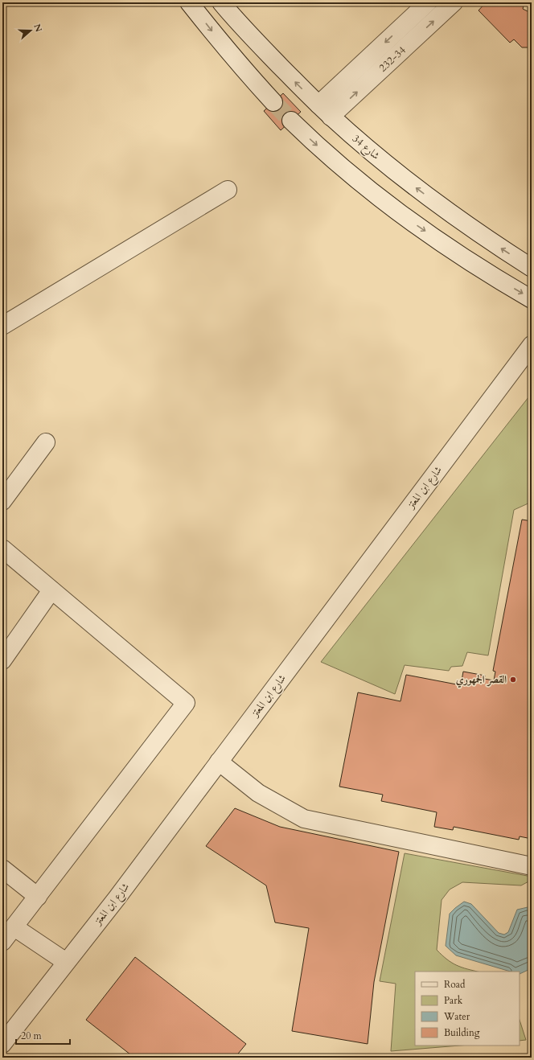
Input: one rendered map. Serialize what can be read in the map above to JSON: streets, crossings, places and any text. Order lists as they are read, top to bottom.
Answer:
{
  "streets": {
    "street": ["232-34", "شارع 34", "شارع ابن المعتز"]
  },
  "crossings": [
    ["232-34", "شارع 34"]
  ],
  "places": ["القصر الجمهوري"],
  "legend": [
    "Road",
    "Park",
    "Water",
    "Building"
  ],
  "scale_bar": "20 m",
  "north": "right"
}
